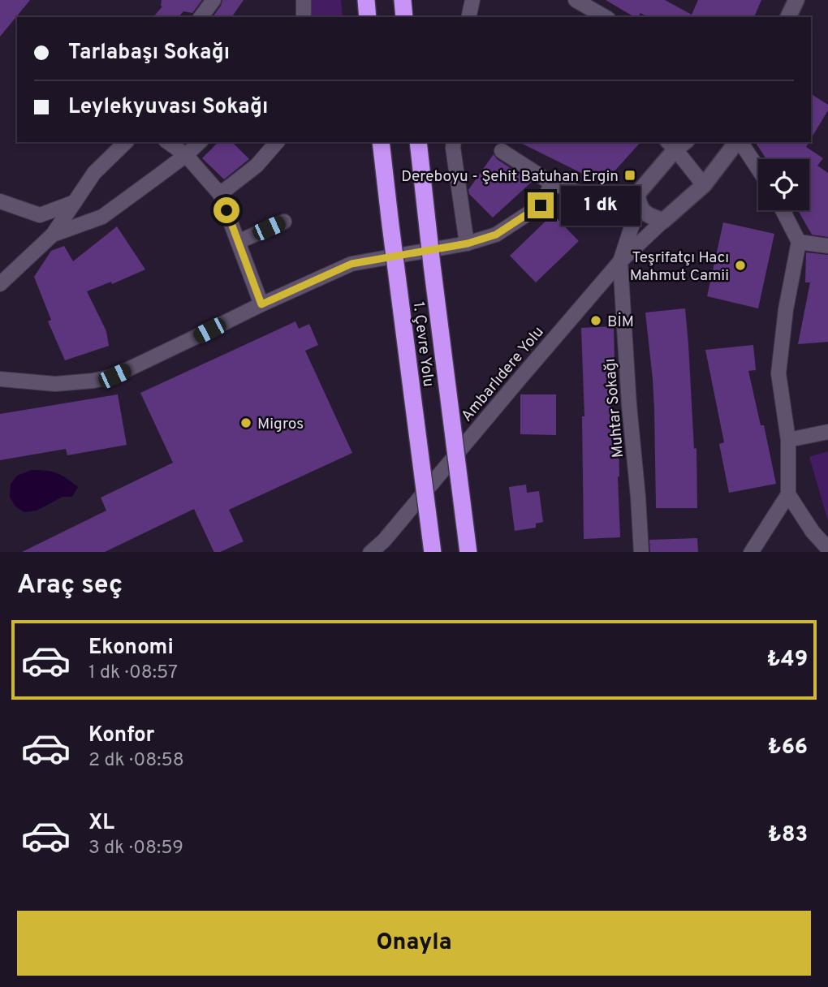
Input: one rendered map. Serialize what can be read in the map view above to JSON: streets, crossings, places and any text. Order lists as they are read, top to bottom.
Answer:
{
  "streets": {
    "highway": ["1. Çevre Yolu"],
    "street": ["Ambarlıdere Yolu", "Muhtar Sokağı"]
  },
  "crossings": [
    ["Ambarlıdere Yolu", "Muhtar Sokağı"]
  ],
  "places": {
    "transit": ["Dereboyu - Şehit Batuhan Ergin"],
    "other": ["Teşrifatçı Hacı Mahmut Camii", "BİM", "Migros"]
  },
  "page": {
    "banner": ["Tarlabaşı Sokağı", "Leylekyuvası Sokağı"],
    "bubble": "1 dk",
    "heading": "Araç seç",
    "list": [
      {
        "name": "Ekonomi",
        "note": "1 dk · 08:57",
        "value": "₺49"
      },
      {
        "name": "Konfor",
        "note": "2 dk · 08:58",
        "value": "₺66"
      },
      {
        "name": "XL",
        "note": "3 dk · 08:59",
        "value": "₺83"
      }
    ],
    "buttons": "Onayla"
  }
}
